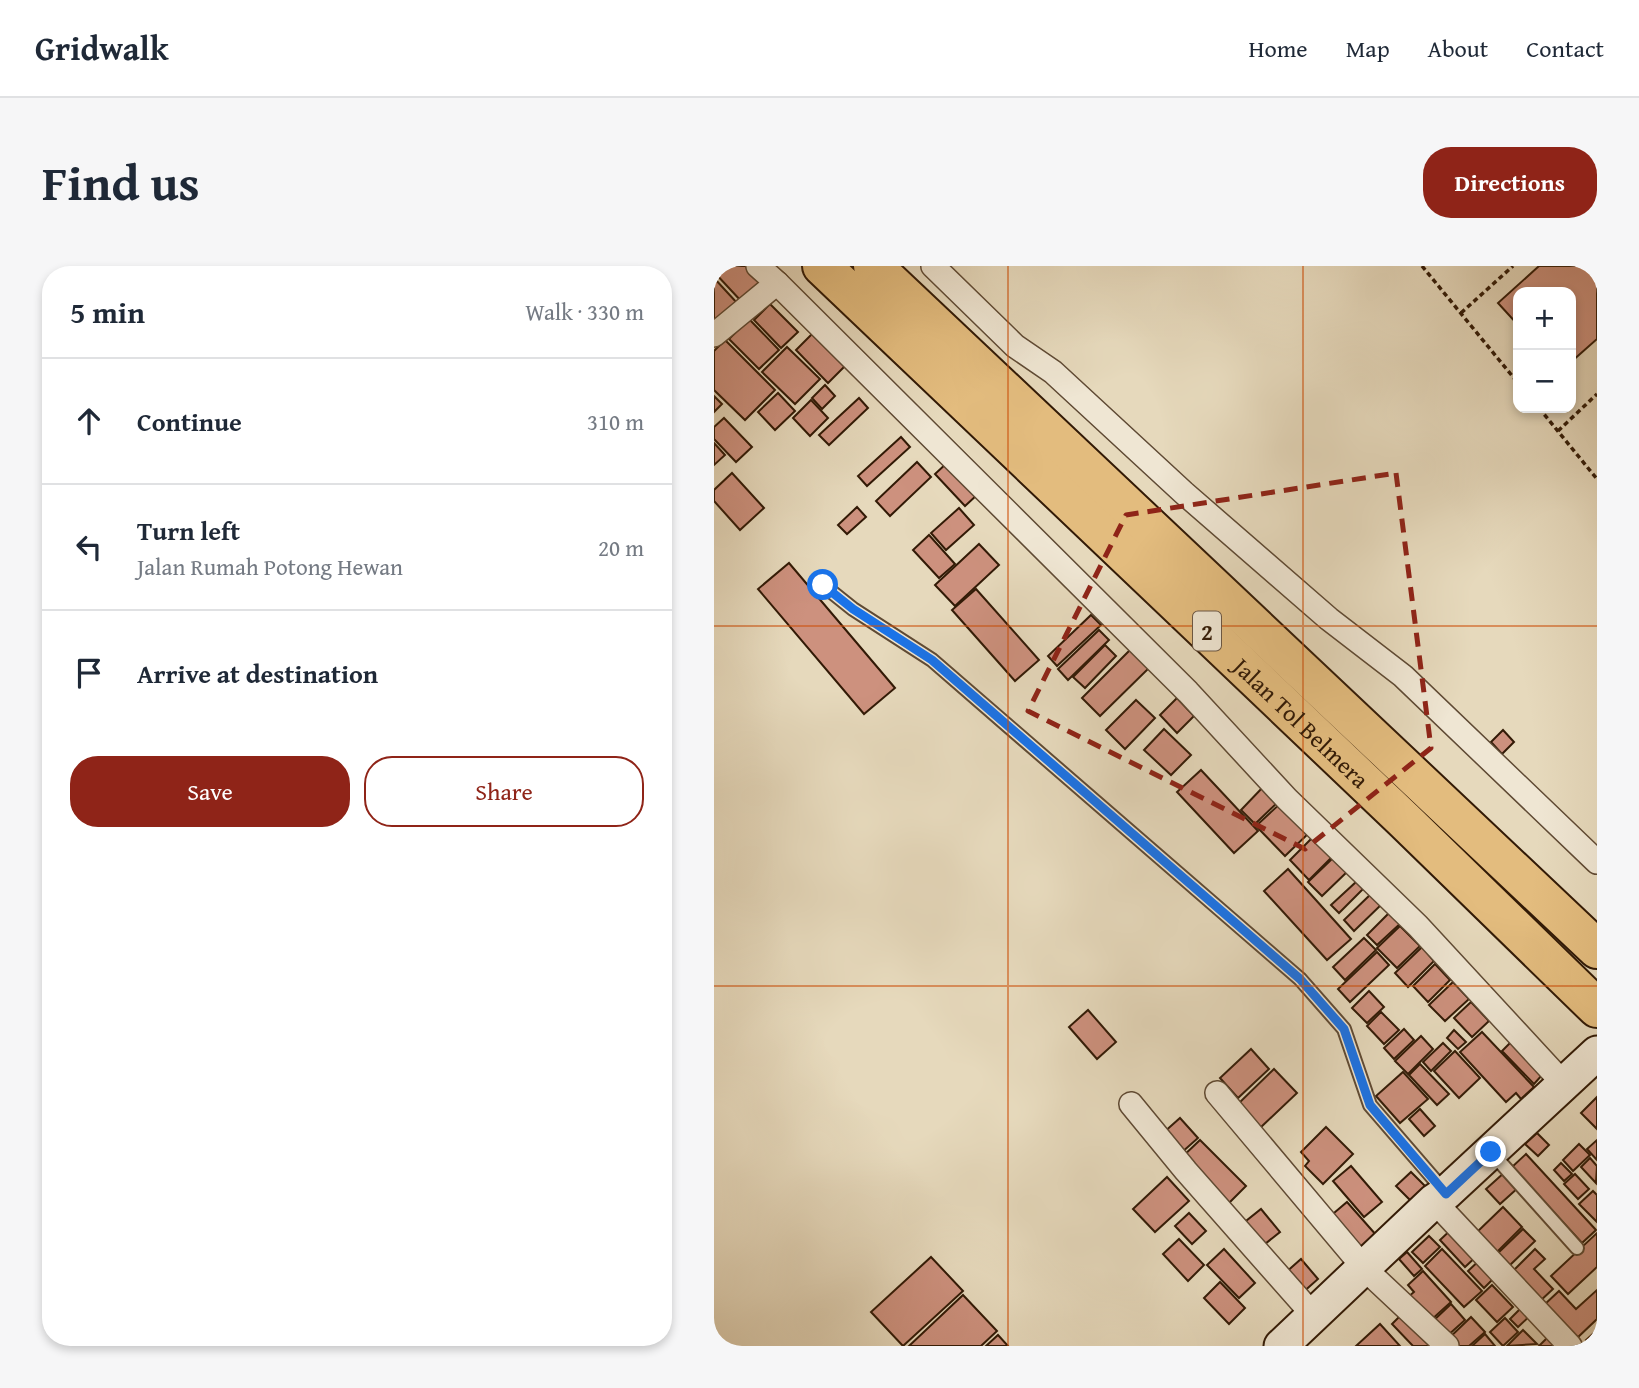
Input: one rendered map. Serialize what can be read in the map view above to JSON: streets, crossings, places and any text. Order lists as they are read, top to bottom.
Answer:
{
  "streets": {
    "highway": ["2", "Jalan Tol Belmera"]
  },
  "page": {
    "header": "Gridwalk",
    "nav": [
      "Home",
      "Map",
      "About",
      "Contact"
    ],
    "title": "Find us",
    "buttons": [
      "Directions",
      ["Save", "Share"]
    ],
    "heading": ["5 min", "Walk · 330 m"],
    "map_buttons": ["+", "−"],
    "list": [
      ["Continue", "310 m"],
      ["Turn left", "Jalan Rumah Potong Hewan", "20 m"],
      "Arrive at destination"
    ]
  }
}
